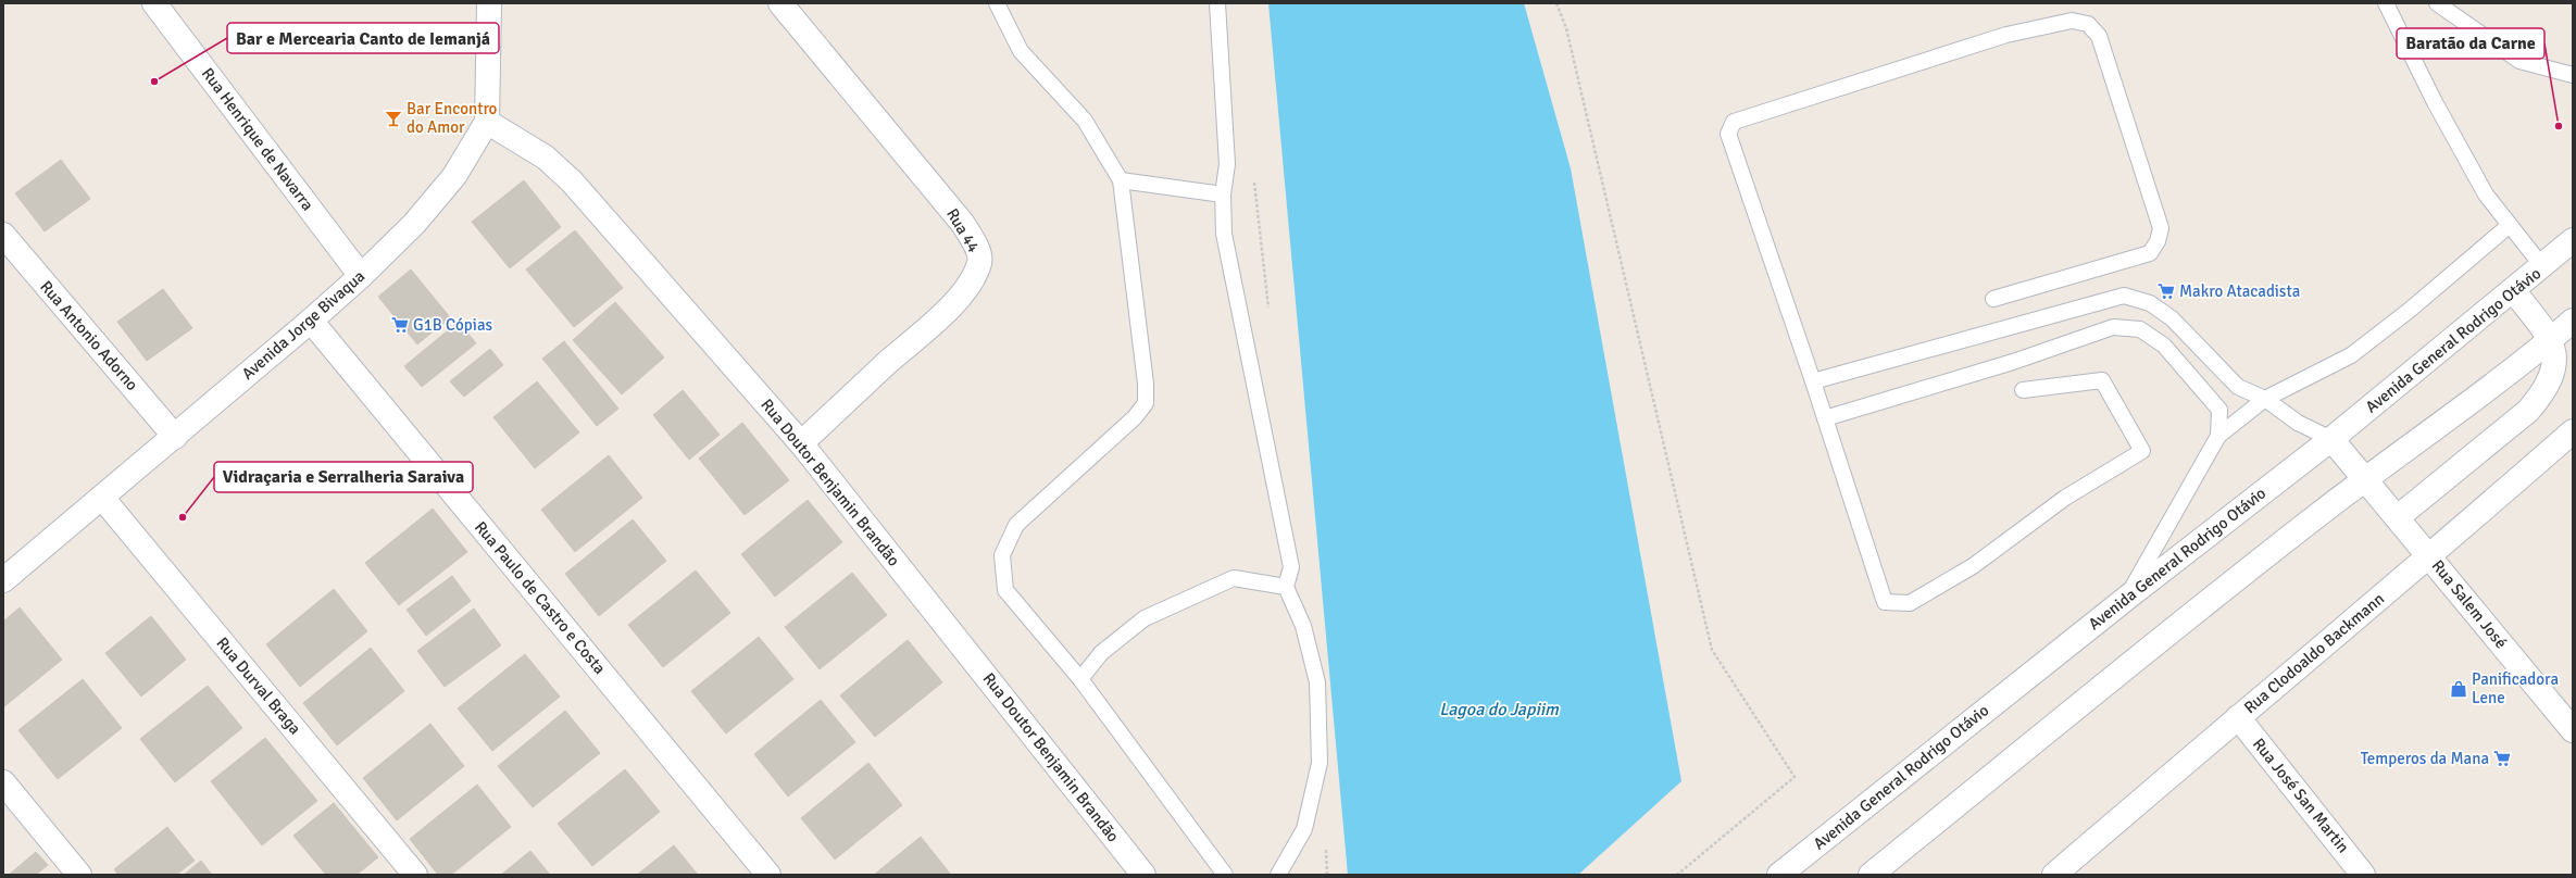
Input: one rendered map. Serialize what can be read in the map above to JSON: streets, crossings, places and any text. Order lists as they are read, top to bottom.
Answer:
{
  "streets": {
    "street": [
      "Rua Henrique de Navarra",
      "Rua 44",
      "Avenida Jorge Bivaqua",
      "Rua Antonio Adorno",
      "Avenida General Rodrigo Otávio",
      "Rua Doutor Benjamin Brandão",
      "Rua Paulo de Castro e Costa",
      "Rua Salem José",
      "Rua Clodoaldo Backmann",
      "Rua Durval Braga",
      "Rua José San Martin"
    ]
  },
  "crossings": [
    ["Rua Henrique de Navarra", "Avenida Jorge Bivaqua"],
    ["Rua 44", "Rua Doutor Benjamin Brandão"],
    ["Avenida Jorge Bivaqua", "Rua Antonio Adorno"],
    ["Avenida Jorge Bivaqua", "Rua Doutor Benjamin Brandão"],
    ["Avenida Jorge Bivaqua", "Rua Paulo de Castro e Costa"],
    ["Avenida Jorge Bivaqua", "Rua Durval Braga"],
    ["Avenida General Rodrigo Otávio", "Rua Salem José"],
    ["Rua Salem José", "Rua Clodoaldo Backmann"],
    ["Rua Clodoaldo Backmann", "Rua José San Martin"]
  ],
  "water": ["Lagoa do Japiim"],
  "places": {
    "other": ["Bar e Mercearia Canto de Iemanjá", "Baratão da Carne", "Vidraçaria e Serralheria Saraiva"],
    "bar": ["Bar Encontro do Amor"],
    "supermarket": ["Makro Atacadista", "G1B Cópias", "Temperos da Mana"],
    "shop": ["Panificadora Lene"]
  }
}
